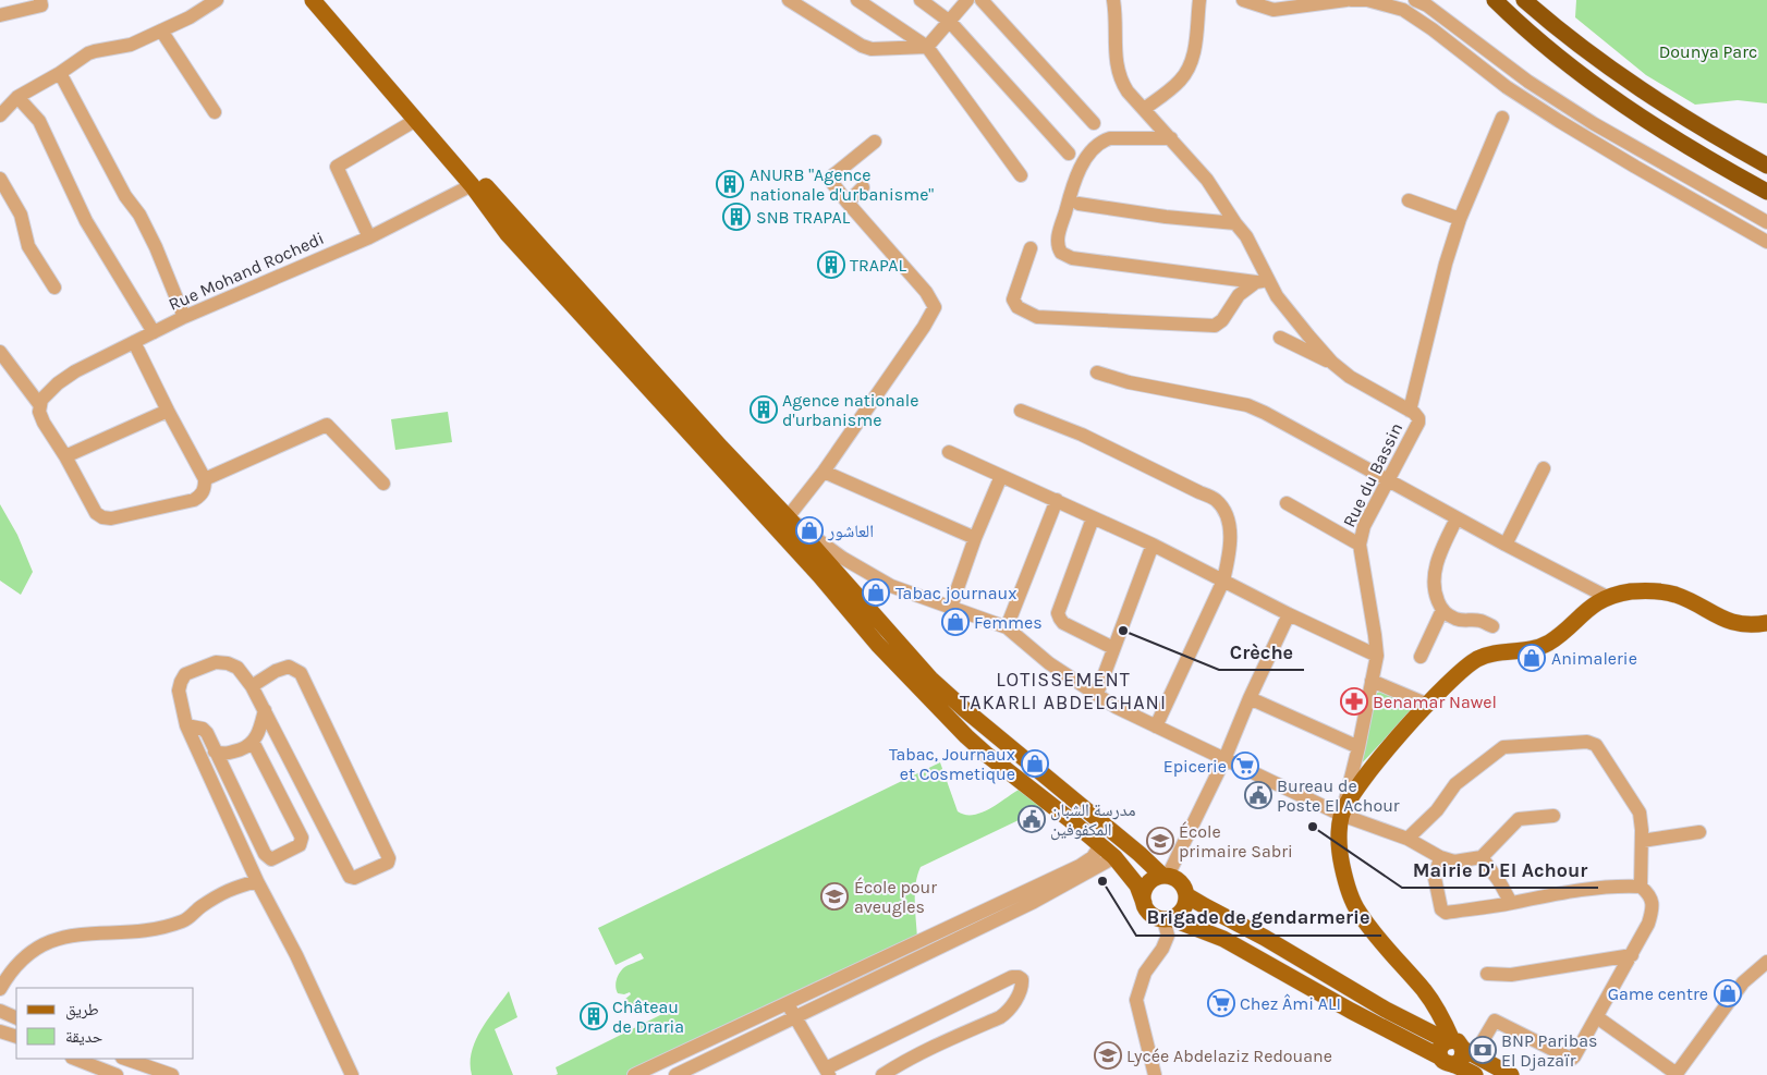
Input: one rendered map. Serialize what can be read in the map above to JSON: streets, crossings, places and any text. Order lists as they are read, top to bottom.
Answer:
{
  "streets": {
    "street": ["Rue Mohand Rochedi", "Rue du Bassin"]
  },
  "districts": ["LOTISSEMENT TAKARLI ABDELGHANI"],
  "parks": ["Dounya Parc"],
  "places": {
    "building": [
      "ANURB \"Agence nationale d'urbanisme\"",
      "SNB TRAPAL",
      "TRAPAL",
      "Agence nationale d'urbanisme",
      "Château de Draria"
    ],
    "shop": [
      "العاشور",
      "Tabac journaux",
      "Femmes",
      "Animalerie",
      "Tabac, Journaux et Cosmetique",
      "Game centre"
    ],
    "other": ["Crèche", "Mairie D' El Achour", "Brigade de gendarmerie"],
    "pharmacy": ["Benamar Nawel"],
    "supermarket": ["Epicerie", "Chez Âmi ALI"],
    "public building": ["Bureau de Poste El Achour", "مدرسة الشبان المكفوفين"],
    "school or university": ["École primaire Sabri", "École pour aveugles", "Lycée Abdelaziz Redouane"],
    "bank": ["BNP Paribas El Djazaïr"]
  },
  "legend": ["طريق", "حديقة"]
}
